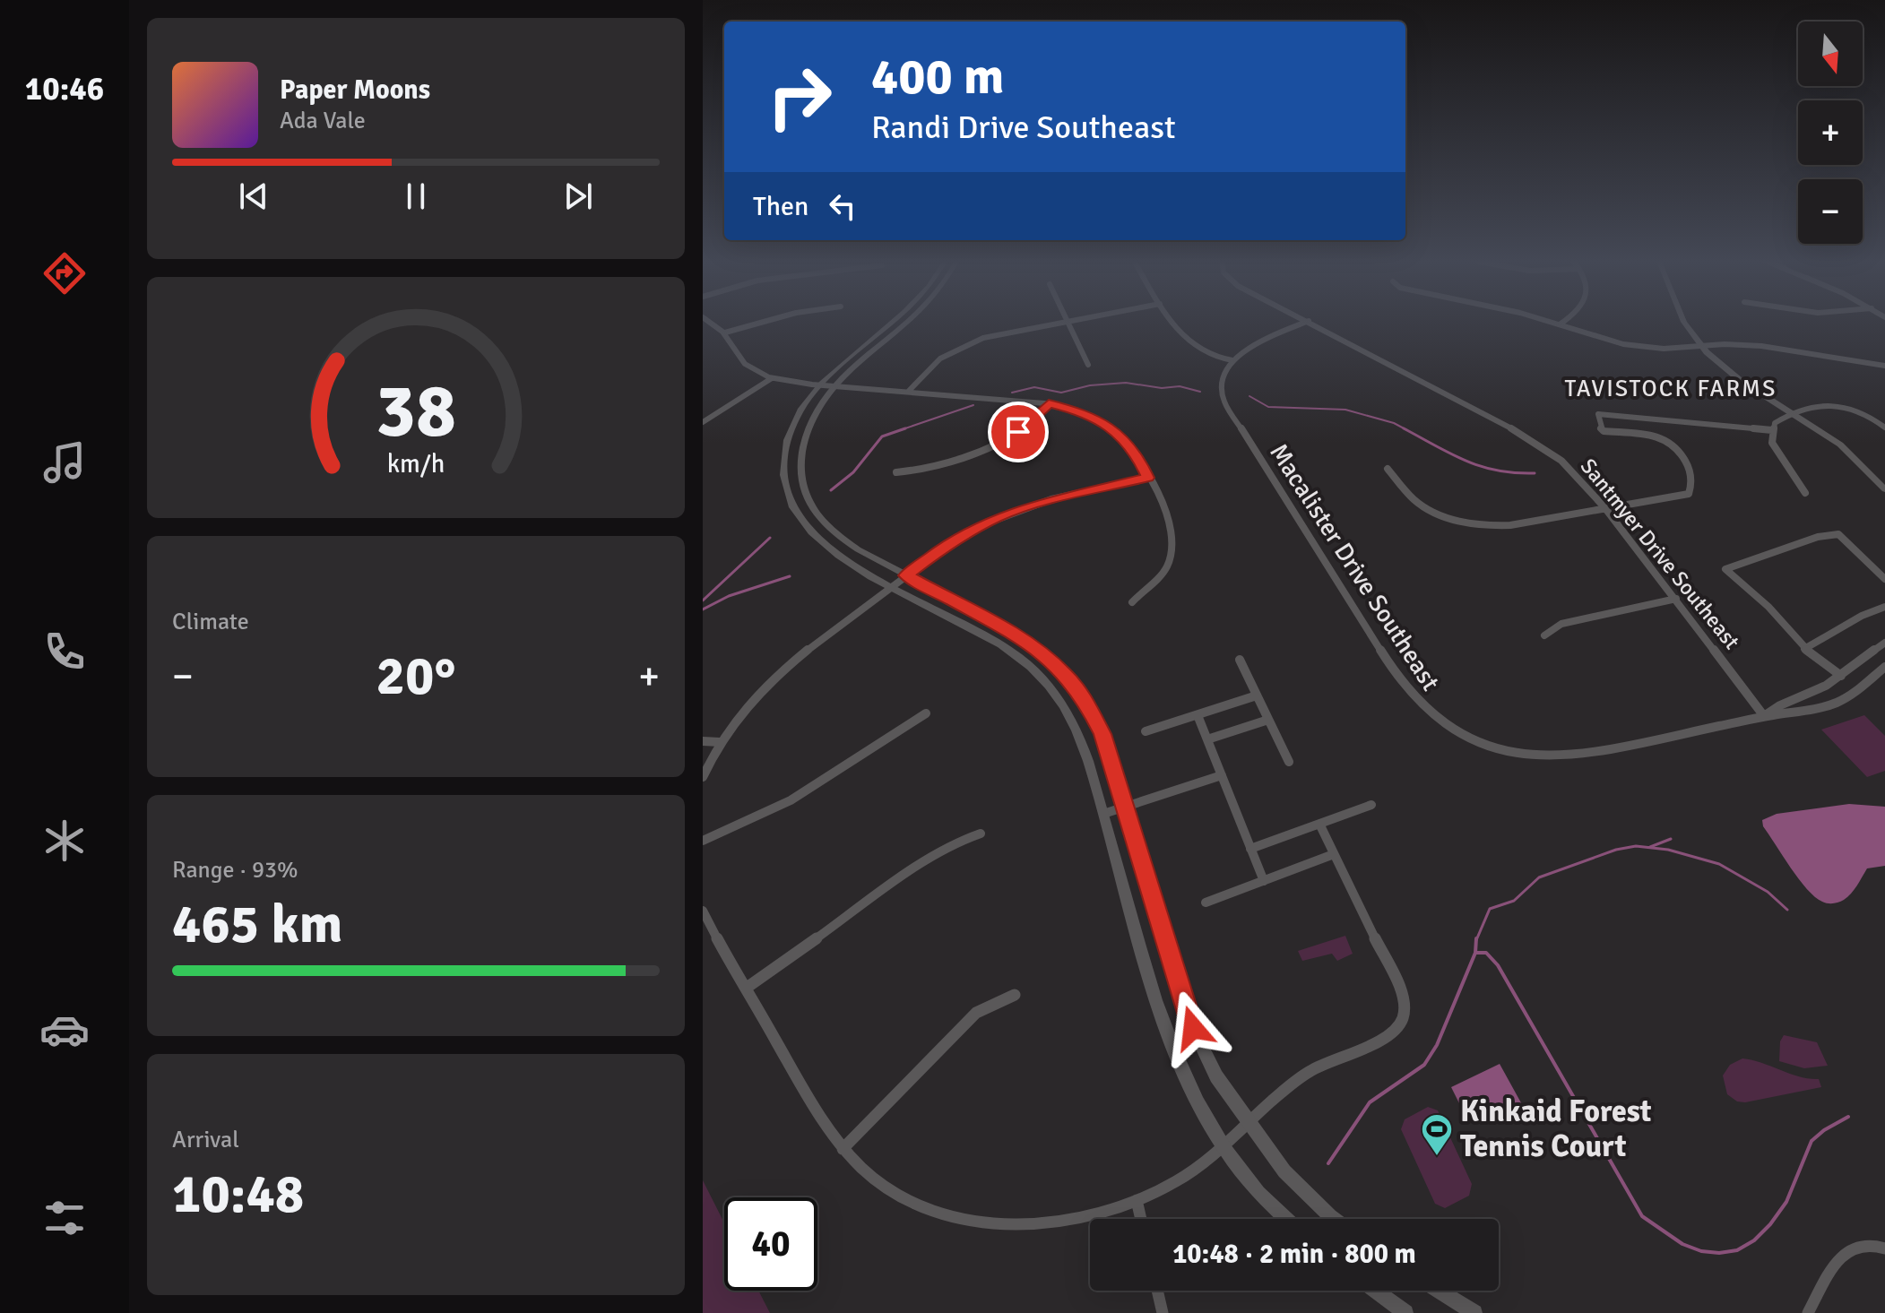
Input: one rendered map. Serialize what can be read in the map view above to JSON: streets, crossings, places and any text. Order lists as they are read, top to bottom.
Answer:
{
  "streets": {
    "street": ["Santmyer Drive Southeast", "Macalister Drive Southeast"]
  },
  "crossings": [
    ["Santmyer Drive Southeast", "Macalister Drive Southeast"]
  ],
  "districts": ["TAVISTOCK FARMS"],
  "places": {
    "sports": ["Kinkaid Forest Tennis Court"]
  },
  "north": "bottom",
  "page": {
    "tabs": "10:46",
    "map_buttons": ["+", "−"],
    "turn": ["400 m", "Randi Drive Southeast"],
    "song": ["Paper Moons", "Ada Vale"],
    "then": "Then",
    "tile": [
      "Climate",
      ["Range · 93%", "465 km"],
      ["Arrival", "10:48"]
    ],
    "heat": ["−", "20°", "+"],
    "limit": "40",
    "trip": "10:48 · 2 min · 800 m",
    "gauge": ["38", "km/h"]
  }
}
